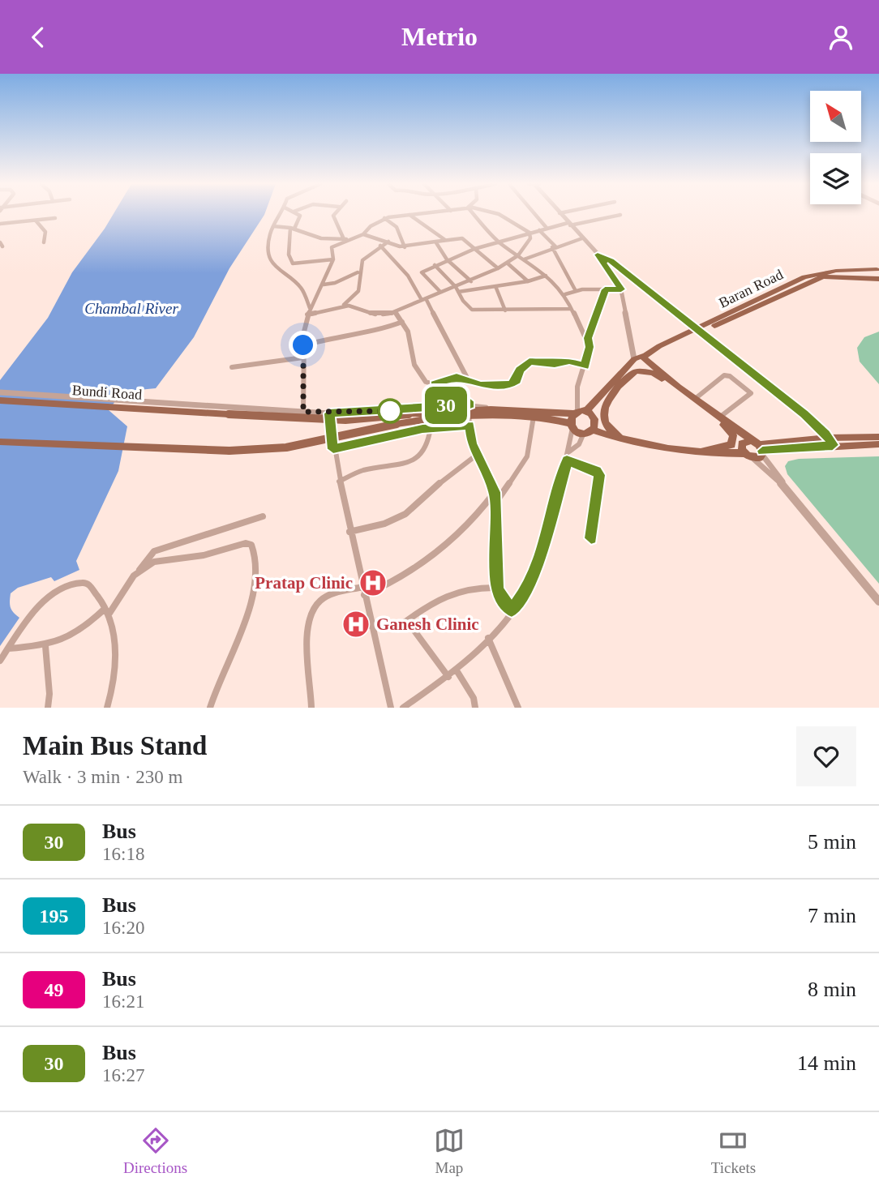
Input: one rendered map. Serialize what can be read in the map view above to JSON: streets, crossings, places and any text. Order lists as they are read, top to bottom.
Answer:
{
  "streets": {
    "main road": ["Baran Road", "Bundi Road"]
  },
  "crossings": [
    ["Baran Road", "Bundi Road"]
  ],
  "water": ["Chambal River"],
  "places": {
    "hospital": ["Pratap Clinic", "Ganesh Clinic"]
  },
  "lines": ["bus line 30"],
  "north": "top left",
  "page": {
    "header": "Metrio",
    "on_map": "30",
    "heading": ["Main Bus Stand", "Walk · 3 min · 230 m"],
    "list": [
      {
        "mark": "30",
        "name": "Bus",
        "note": "16:18",
        "value": "5 min"
      },
      {
        "mark": "195",
        "name": "Bus",
        "note": "16:20",
        "value": "7 min"
      },
      {
        "mark": "49",
        "name": "Bus",
        "note": "16:21",
        "value": "8 min"
      },
      {
        "mark": "30",
        "name": "Bus",
        "note": "16:27",
        "value": "14 min"
      }
    ],
    "tabs": ["Directions", "Map", "Tickets"]
  }
}
